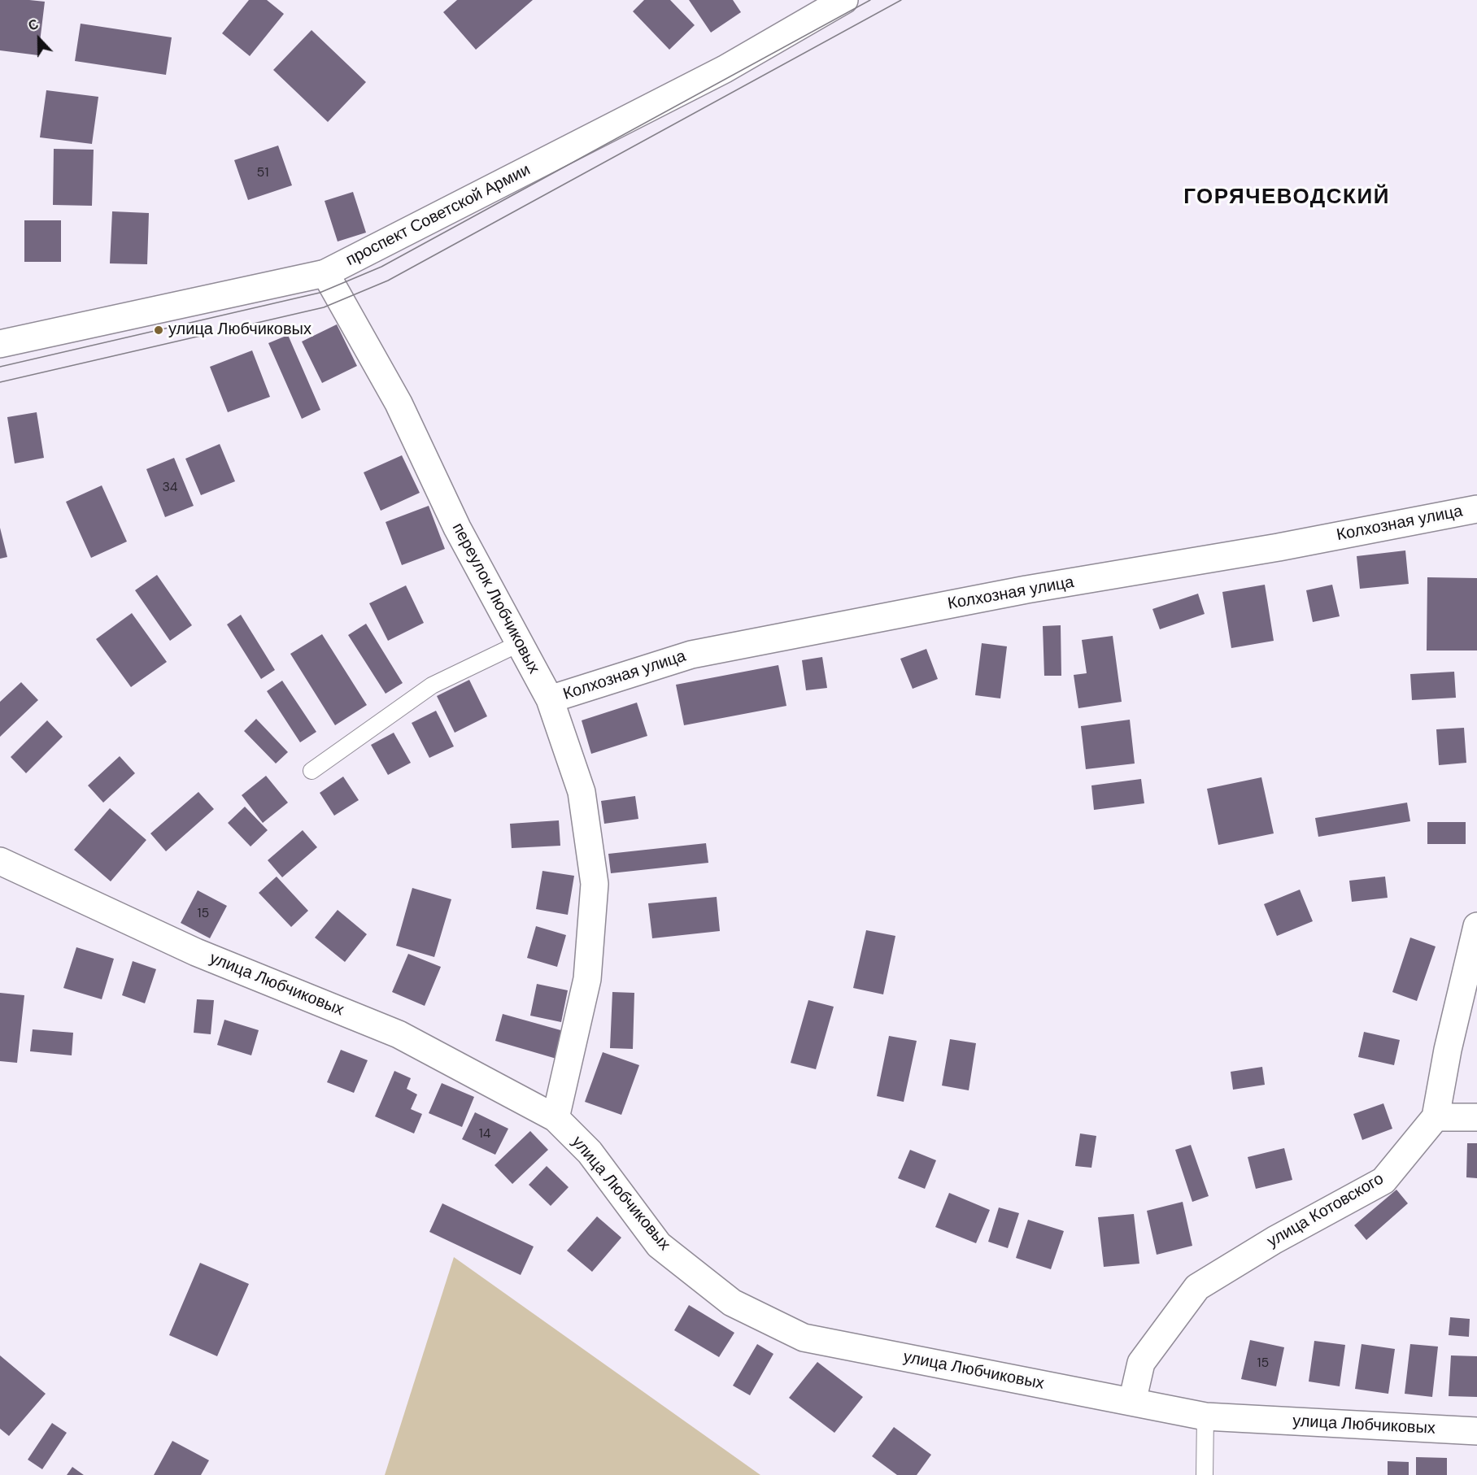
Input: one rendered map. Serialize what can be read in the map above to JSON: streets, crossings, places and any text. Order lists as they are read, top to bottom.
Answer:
{
  "streets": {
    "street": [
      "проспект Советской Армии",
      "Колхозная улица",
      "переулок Любчиковых",
      "улица Любчиковых",
      "улица Котовского"
    ]
  },
  "crossings": [
    ["проспект Советской Армии", "переулок Любчиковых"],
    ["Колхозная улица", "переулок Любчиковых"],
    ["переулок Любчиковых", "улица Любчиковых"],
    ["улица Любчиковых", "улица Котовского"]
  ],
  "districts": ["ГОРЯЧЕВОДСКИЙ"],
  "places": ["улица Любчиковых"],
  "house_numbers": [
    "51",
    "34",
    "15",
    "14",
    "15"
  ],
  "north": "top"
}
